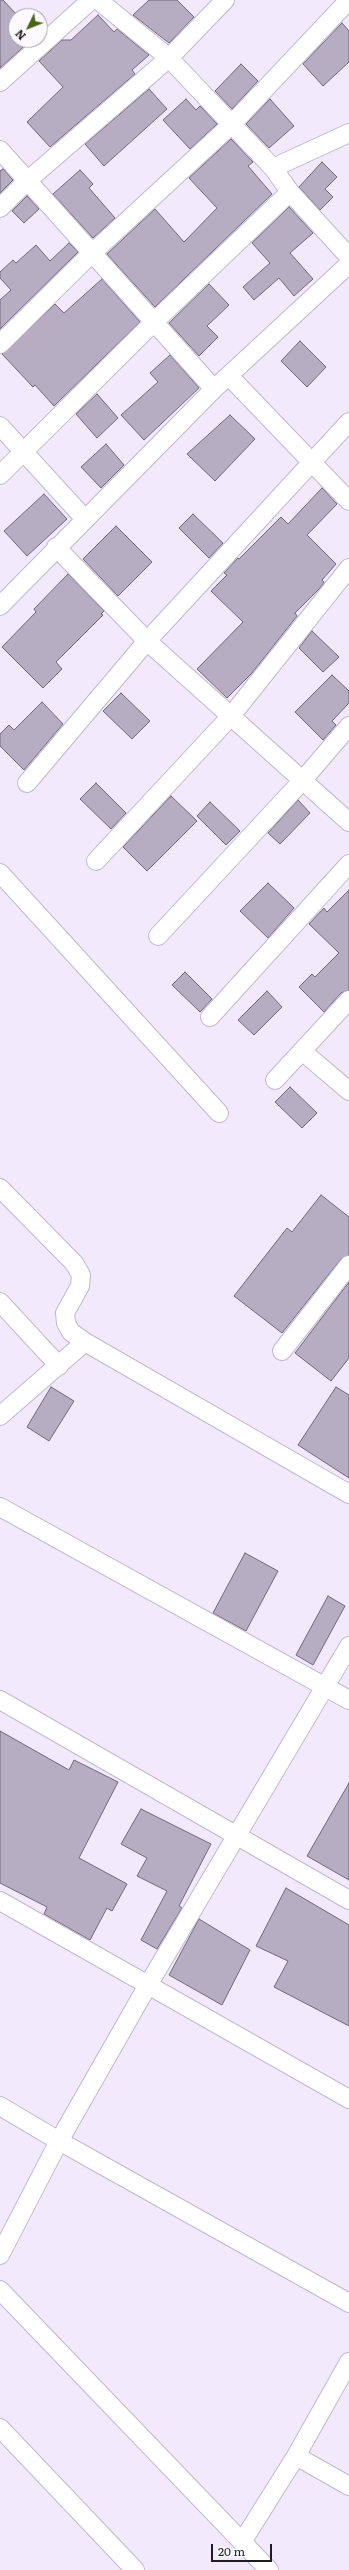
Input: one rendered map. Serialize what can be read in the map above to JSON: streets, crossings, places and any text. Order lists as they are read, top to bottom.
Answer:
{
  "scale_bar": "20 m",
  "north": "bottom left"
}
